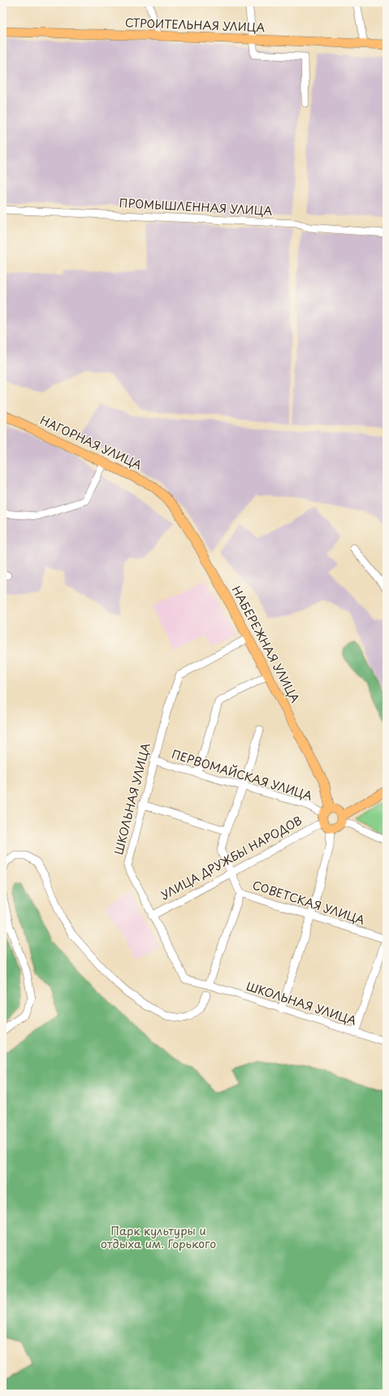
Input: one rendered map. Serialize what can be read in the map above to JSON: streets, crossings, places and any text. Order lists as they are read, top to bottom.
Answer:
{
  "streets": {
    "main road": ["СТРОИТЕЛЬНАЯ УЛИЦА", "НАГОРНАЯ УЛИЦА", "НАБЕРЕЖНАЯ УЛИЦА"],
    "street": [
      "ПРОМЫШЛЕННАЯ УЛИЦА",
      "ПЕРВОМАЙСКАЯ УЛИЦА",
      "ШКОЛЬНАЯ УЛИЦА",
      "УЛИЦА ДРУЖБЫ НАРОДОВ",
      "СОВЕТСКАЯ УЛИЦА"
    ]
  },
  "crossings": [
    ["НАГОРНАЯ УЛИЦА", "НАБЕРЕЖНАЯ УЛИЦА"],
    ["НАБЕРЕЖНАЯ УЛИЦА", "ПЕРВОМАЙСКАЯ УЛИЦА"],
    ["НАБЕРЕЖНАЯ УЛИЦА", "ШКОЛЬНАЯ УЛИЦА"],
    ["НАБЕРЕЖНАЯ УЛИЦА", "УЛИЦА ДРУЖБЫ НАРОДОВ"],
    ["ПЕРВОМАЙСКАЯ УЛИЦА", "ШКОЛЬНАЯ УЛИЦА"],
    ["ПЕРВОМАЙСКАЯ УЛИЦА", "УЛИЦА ДРУЖБЫ НАРОДОВ"],
    ["ПЕРВОМАЙСКАЯ УЛИЦА", "СОВЕТСКАЯ УЛИЦА"],
    ["ШКОЛЬНАЯ УЛИЦА", "УЛИЦА ДРУЖБЫ НАРОДОВ"],
    ["УЛИЦА ДРУЖБЫ НАРОДОВ", "СОВЕТСКАЯ УЛИЦА"]
  ],
  "parks": ["Парк культуры и отдыха им. Горького"]
}
